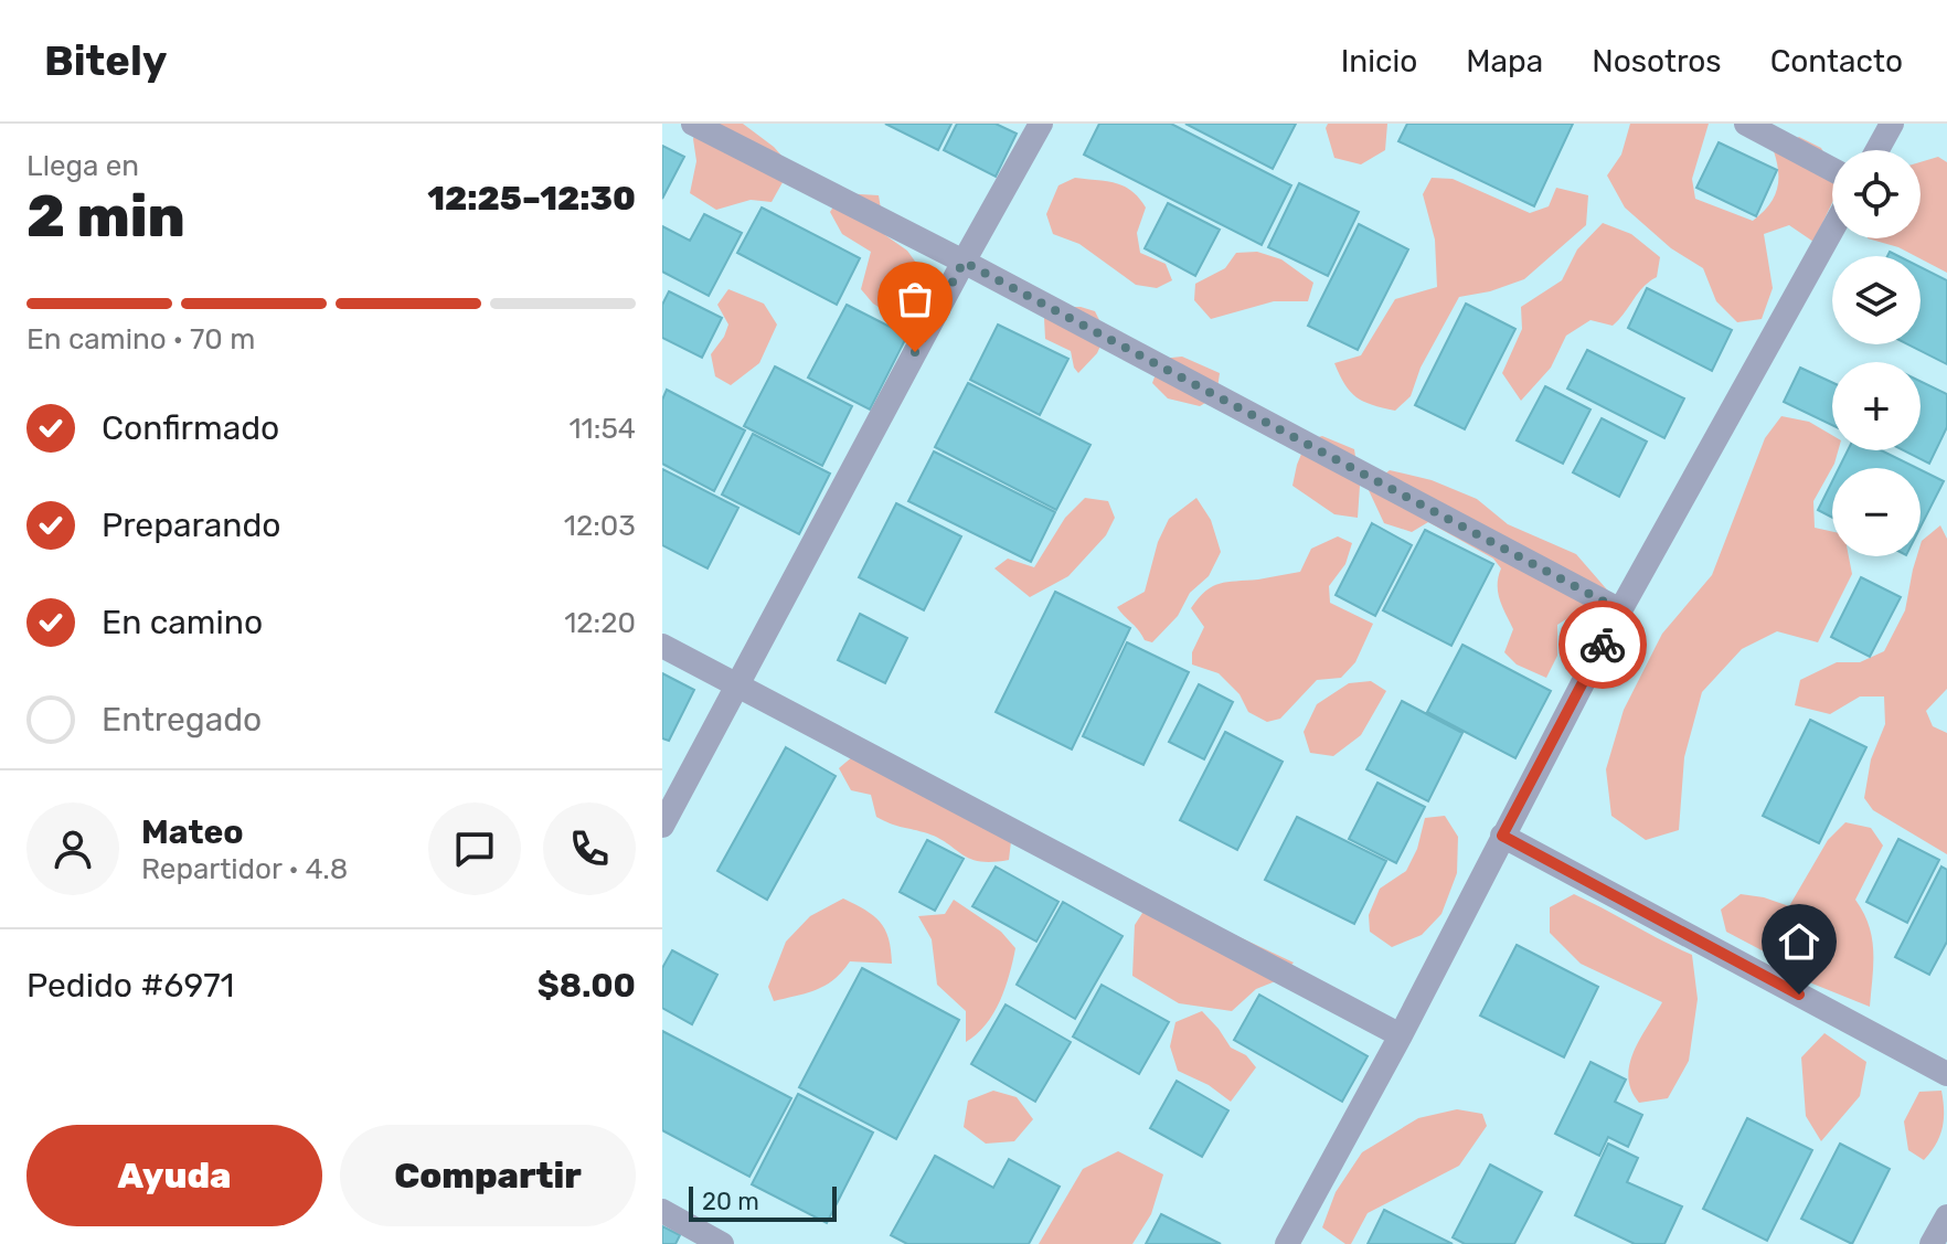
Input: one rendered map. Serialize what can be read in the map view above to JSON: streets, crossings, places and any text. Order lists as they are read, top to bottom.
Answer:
{
  "scale_bar": "20 m",
  "page": {
    "header": "Bitely",
    "nav": [
      "Inicio",
      "Mapa",
      "Nosotros",
      "Contacto"
    ],
    "heading": ["2 min", "Llega en", "12:25–12:30"],
    "panel": [
      "Mateo",
      "Repartidor · 4.8",
      "Pedido #6971",
      "$8.00"
    ],
    "map_buttons": ["+", "−"],
    "bar": "En camino · 70 m",
    "list": [
      ["Confirmado", "11:54"],
      ["Preparando", "12:03"],
      ["En camino", "12:20"],
      "Entregado"
    ],
    "buttons": ["Ayuda", "Compartir"],
    "scale": "20 m"
  }
}
